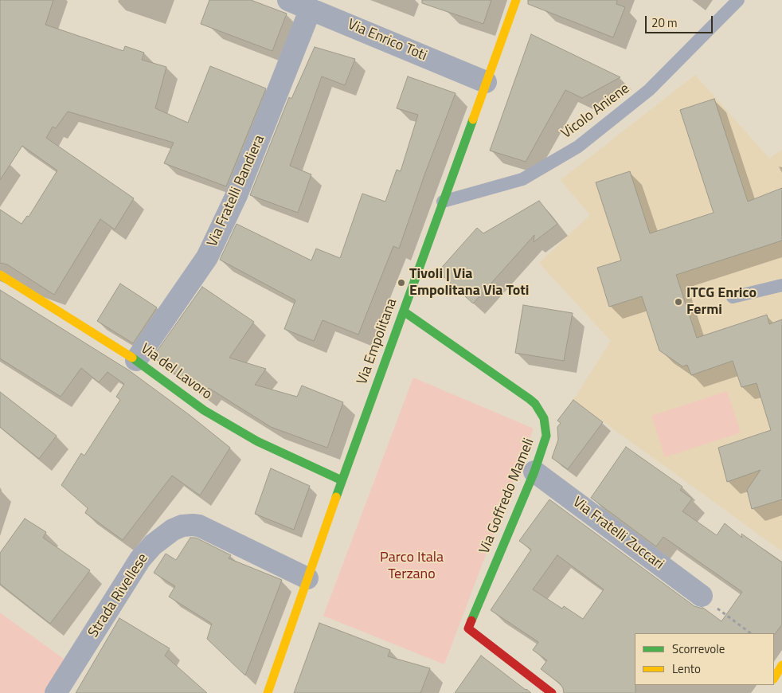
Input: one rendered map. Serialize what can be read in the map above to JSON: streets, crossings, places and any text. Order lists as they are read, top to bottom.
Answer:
{
  "streets": {
    "street": [
      "Via Enrico Toti",
      "Via Fratelli Bandiera",
      "Via Empolitana",
      "Via del Lavoro",
      "Via Goffredo Mameli",
      "Via Fratelli Zuccari",
      "Strada Rivellese"
    ],
    "lane": ["Vicolo Aniene"]
  },
  "crossings": [
    ["Via Enrico Toti", "Via Fratelli Bandiera"],
    ["Via Enrico Toti", "Via Empolitana"],
    ["Vicolo Aniene", "Via Empolitana"],
    ["Via Fratelli Bandiera", "Via del Lavoro"],
    ["Via Empolitana", "Via del Lavoro"],
    ["Via Empolitana", "Via Goffredo Mameli"],
    ["Via Empolitana", "Strada Rivellese"],
    ["Via Goffredo Mameli", "Via Fratelli Zuccari"]
  ],
  "parks": ["Parco Itala Terzano"],
  "places": ["Tivoli | Via Empolitana Via Toti", "ITCG Enrico Fermi"],
  "legend": ["Scorrevole", "Lento"],
  "scale_bar": "20 m"
}
